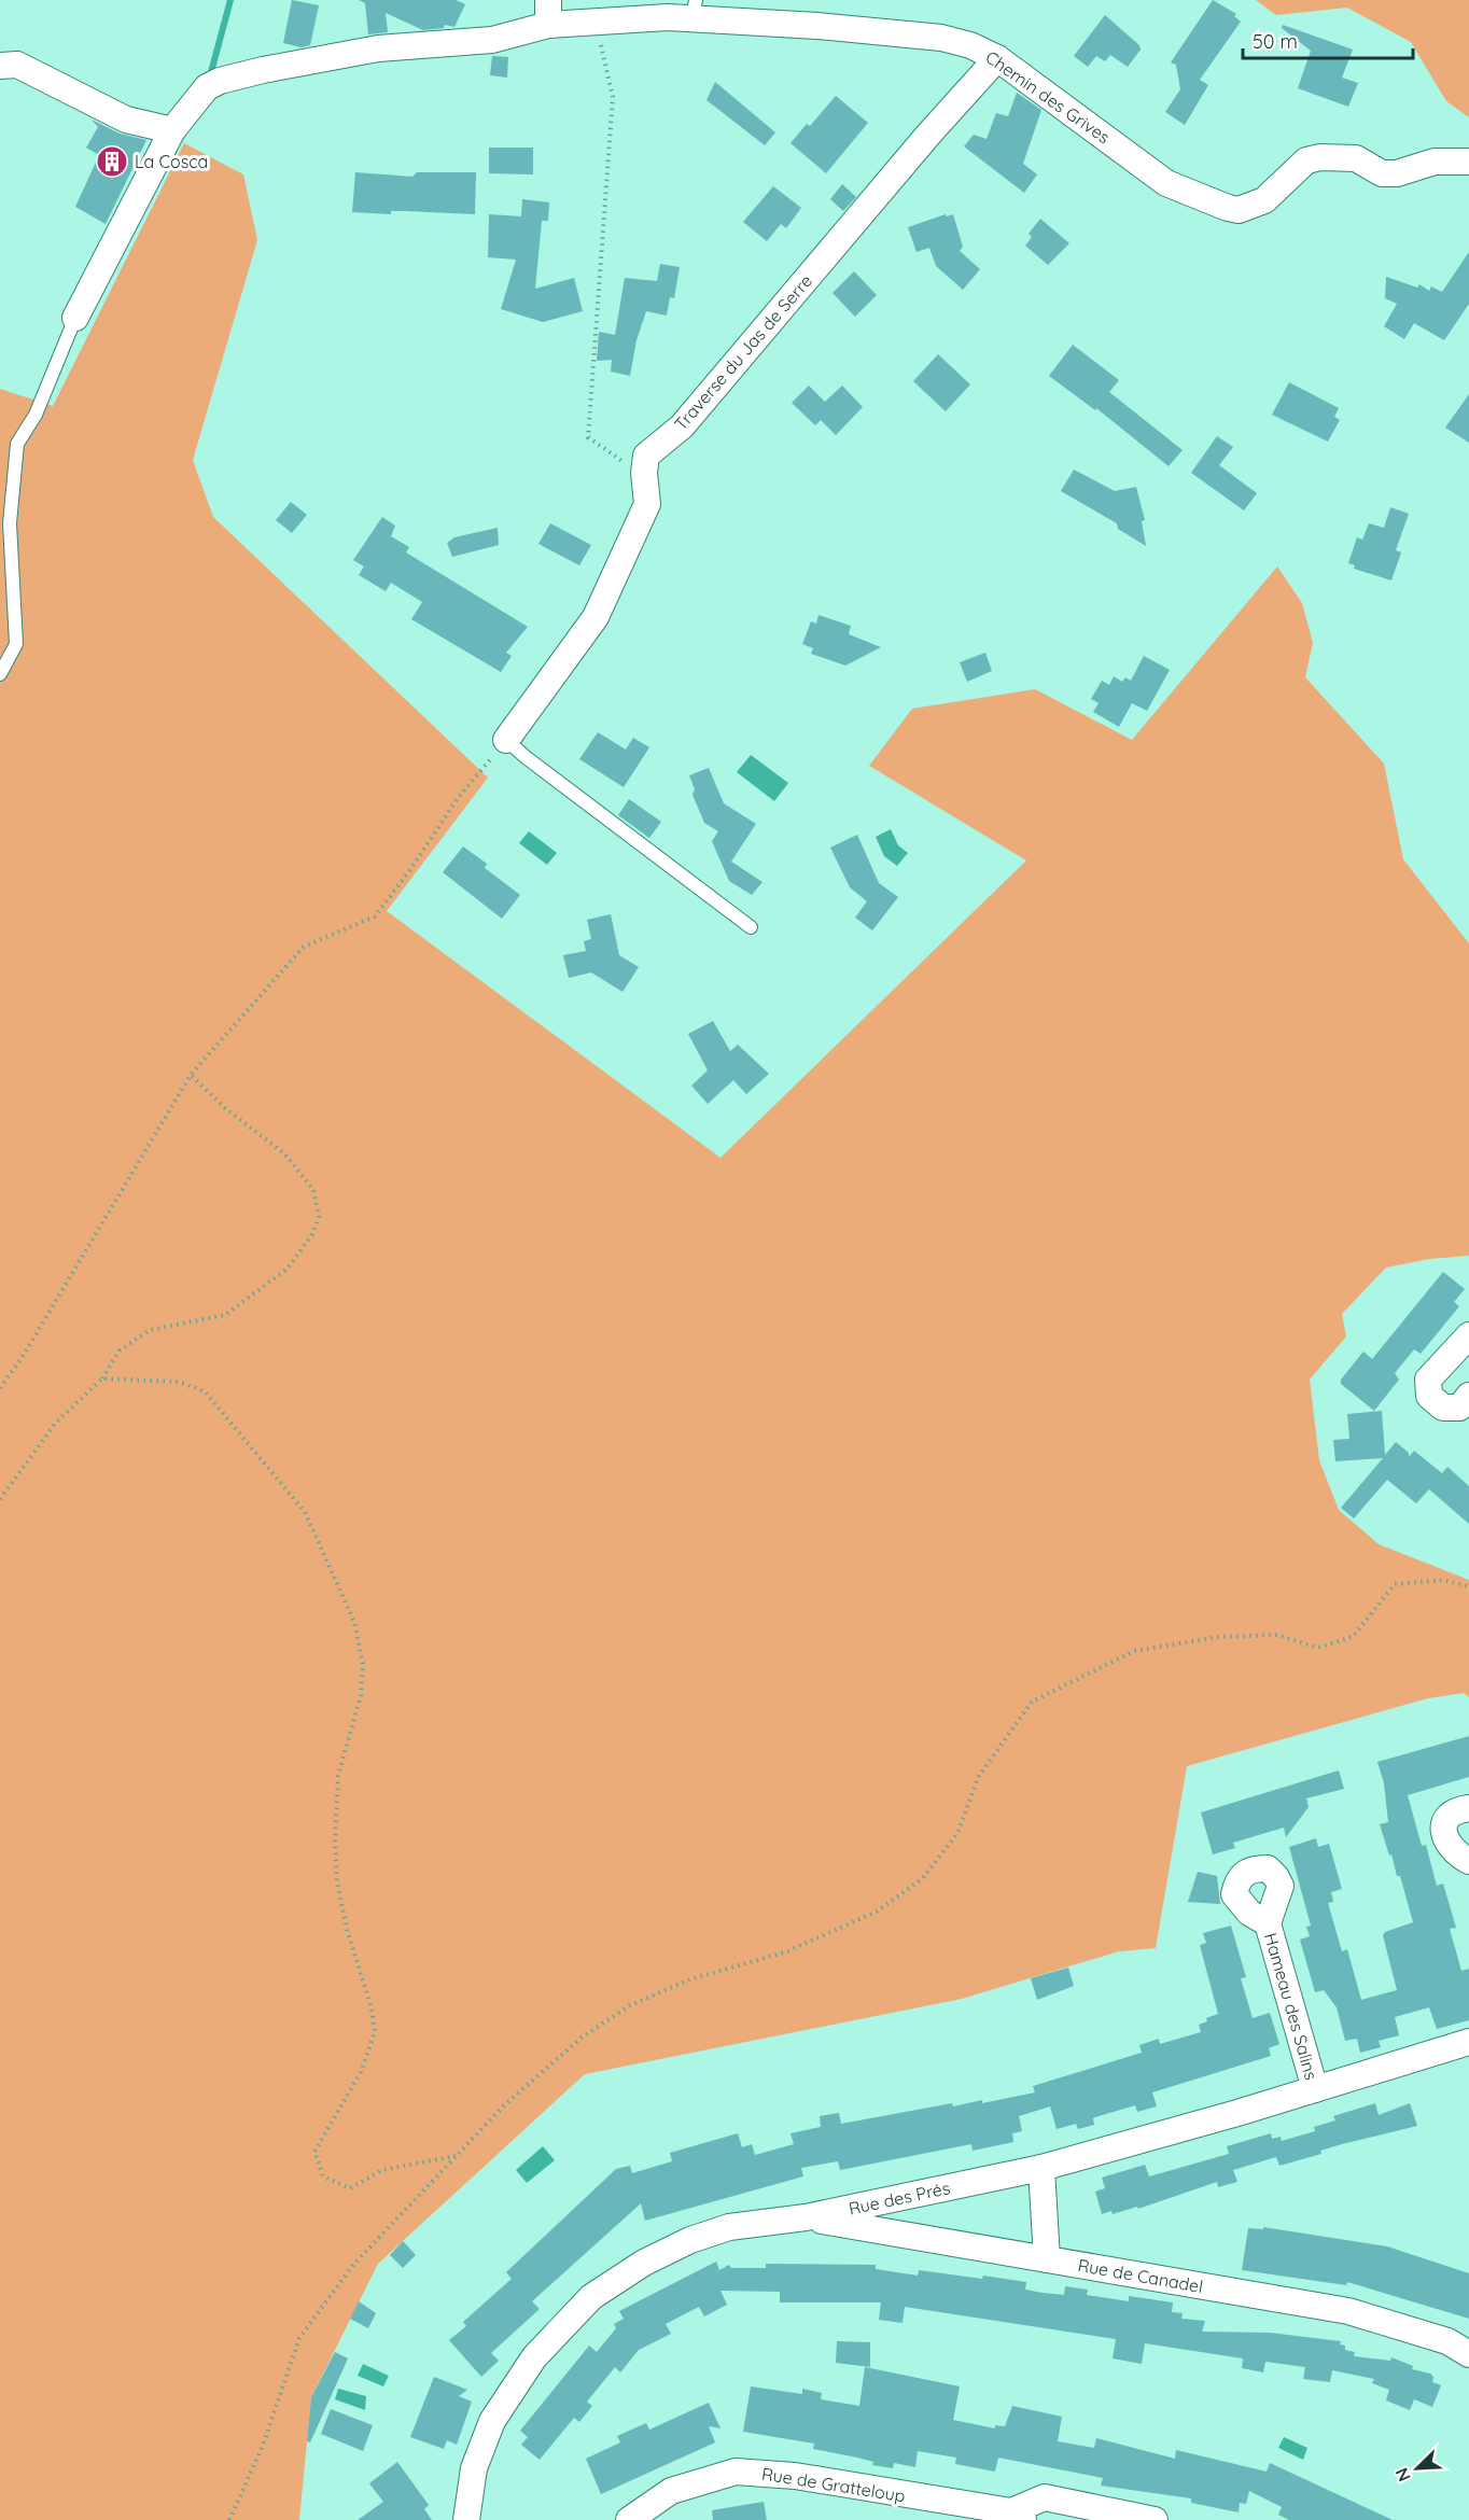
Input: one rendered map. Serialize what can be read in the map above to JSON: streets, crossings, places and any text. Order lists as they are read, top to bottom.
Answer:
{
  "streets": {
    "street": [
      "Chemin des Grives",
      "Traverse du Jas de Serre",
      "Hameau des Salins",
      "Rue des Prés",
      "Rue de Canadel",
      "Rue de Gratteloup"
    ]
  },
  "crossings": [
    ["Chemin des Grives", "Traverse du Jas de Serre"],
    ["Hameau des Salins", "Rue des Prés"],
    ["Rue des Prés", "Rue de Canadel"]
  ],
  "places": {
    "building": ["La Cosca"]
  },
  "scale_bar": "50 m",
  "north": "bottom left"
}
